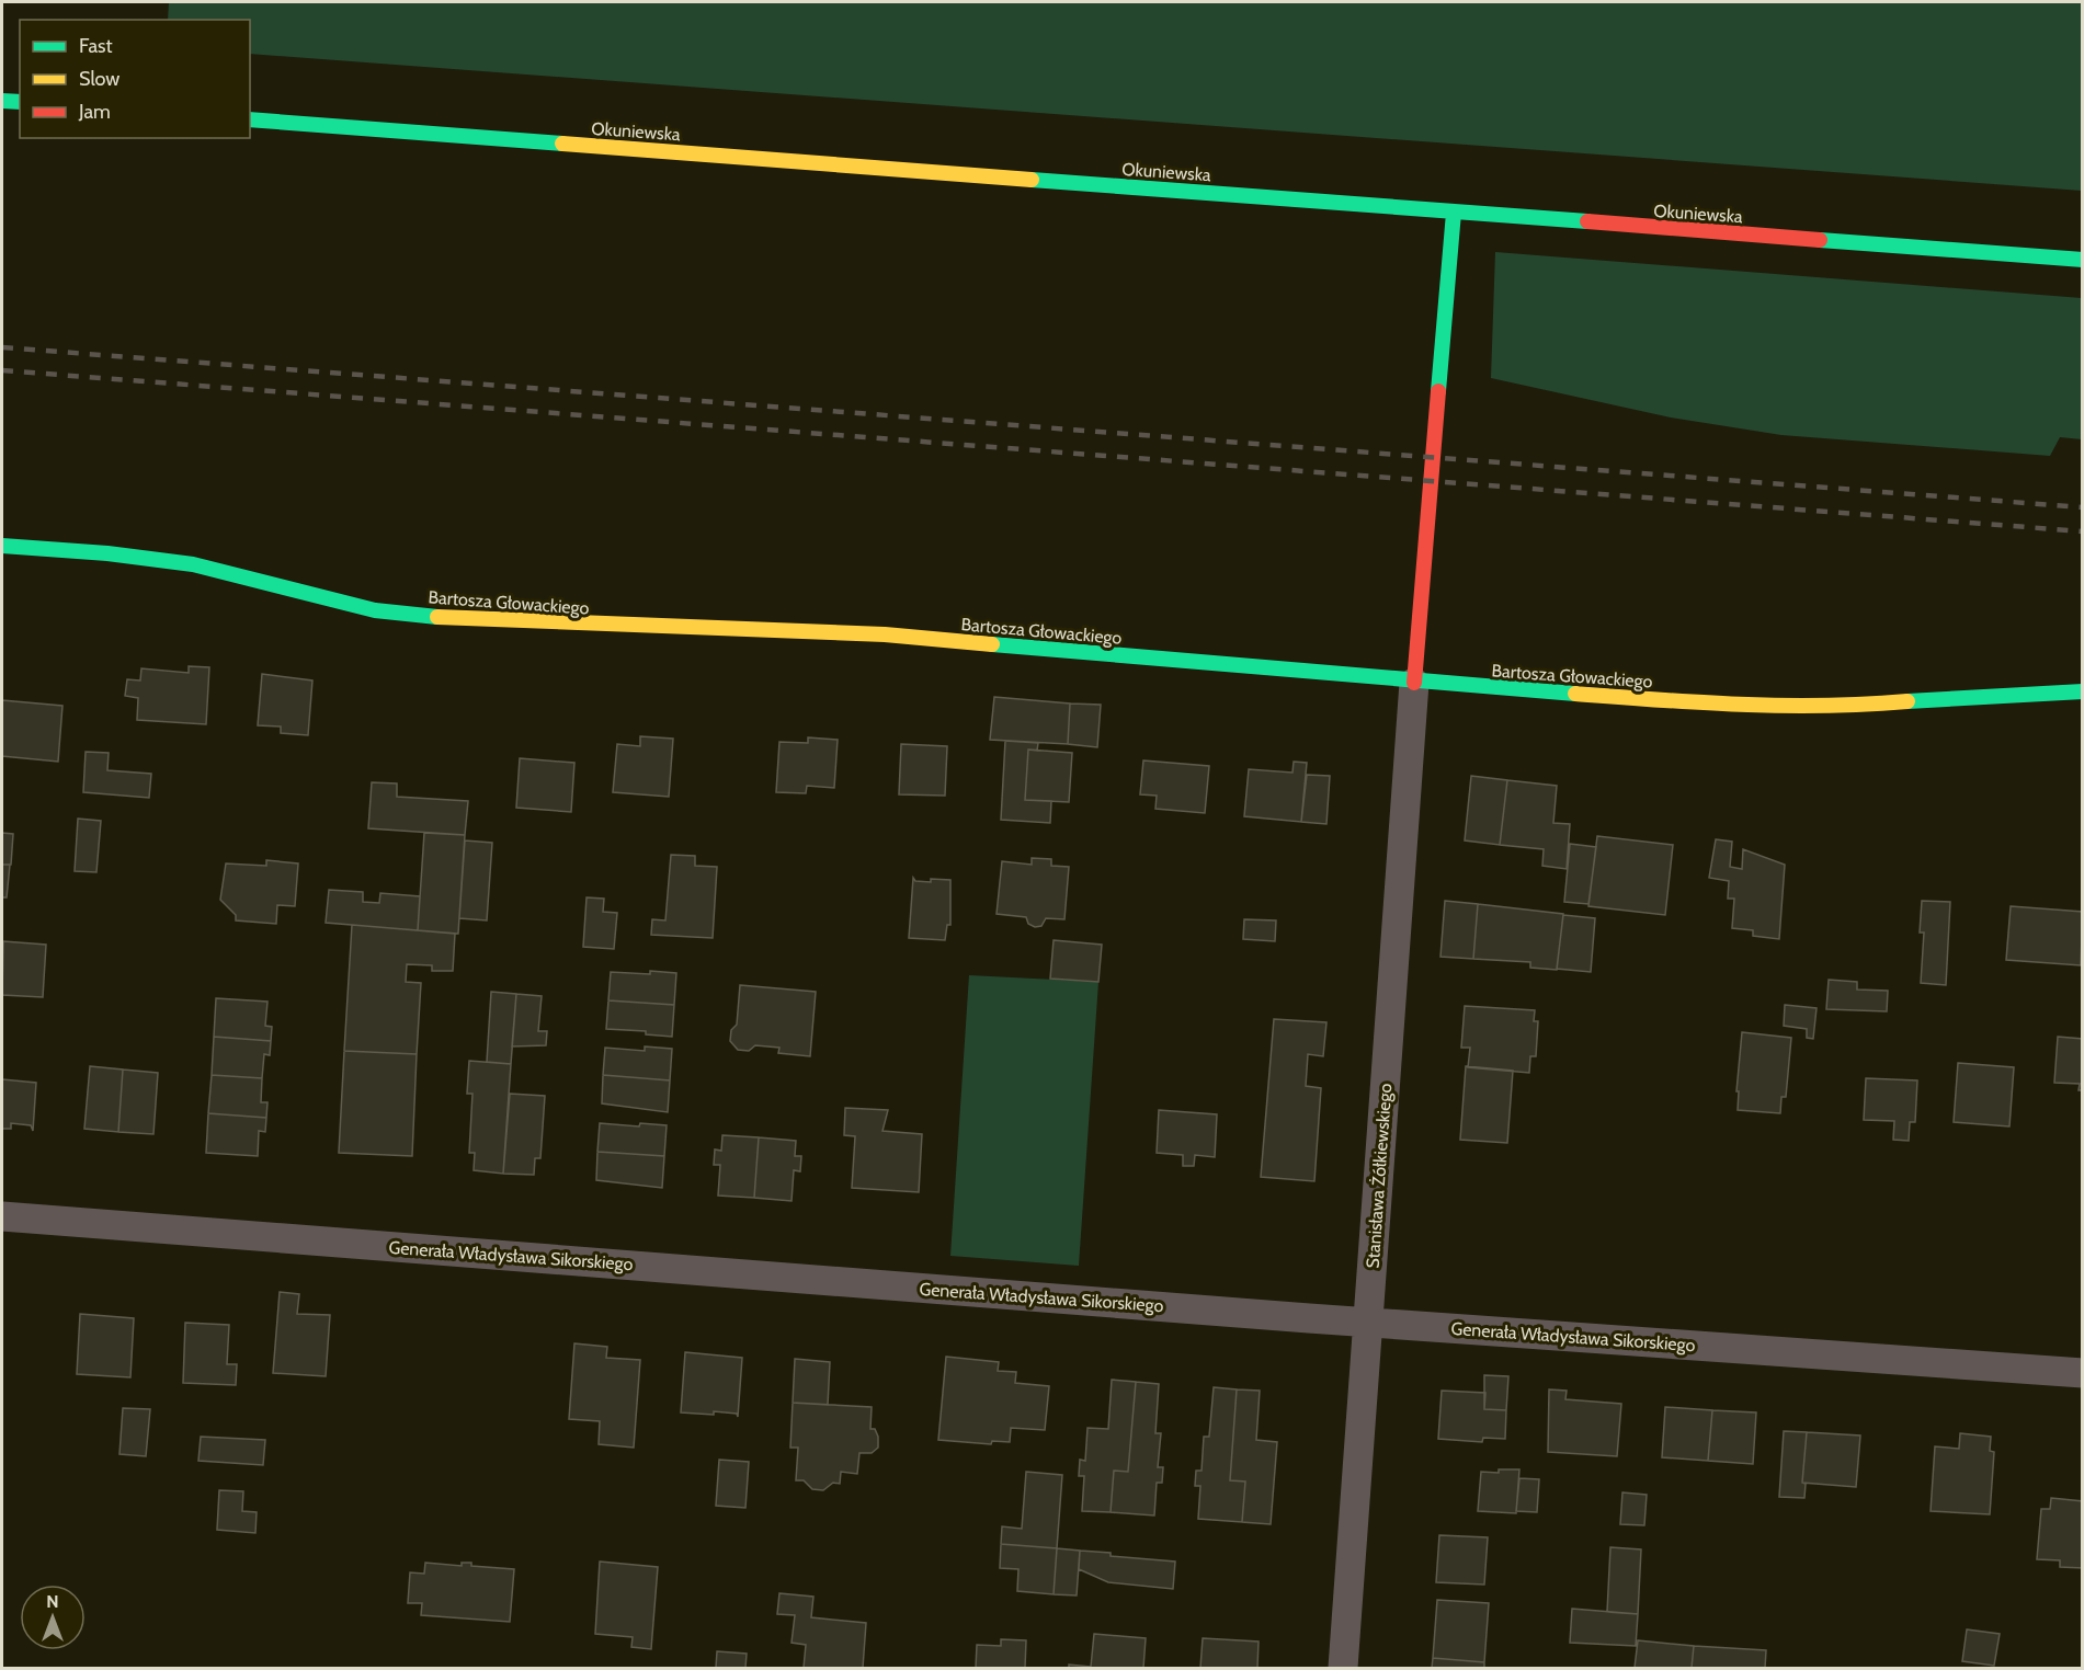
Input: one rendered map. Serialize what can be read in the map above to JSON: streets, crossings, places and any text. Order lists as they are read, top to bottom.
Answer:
{
  "streets": {
    "street": [
      "Okuniewska",
      "Bartosza Głowackiego",
      "Stanisława Żółkiewskiego",
      "Generała Władysława Sikorskiego"
    ]
  },
  "crossings": [
    ["Bartosza Głowackiego", "Stanisława Żółkiewskiego"],
    ["Stanisława Żółkiewskiego", "Generała Władysława Sikorskiego"]
  ],
  "legend": ["Fast", "Slow", "Jam"],
  "north": "top"
}
